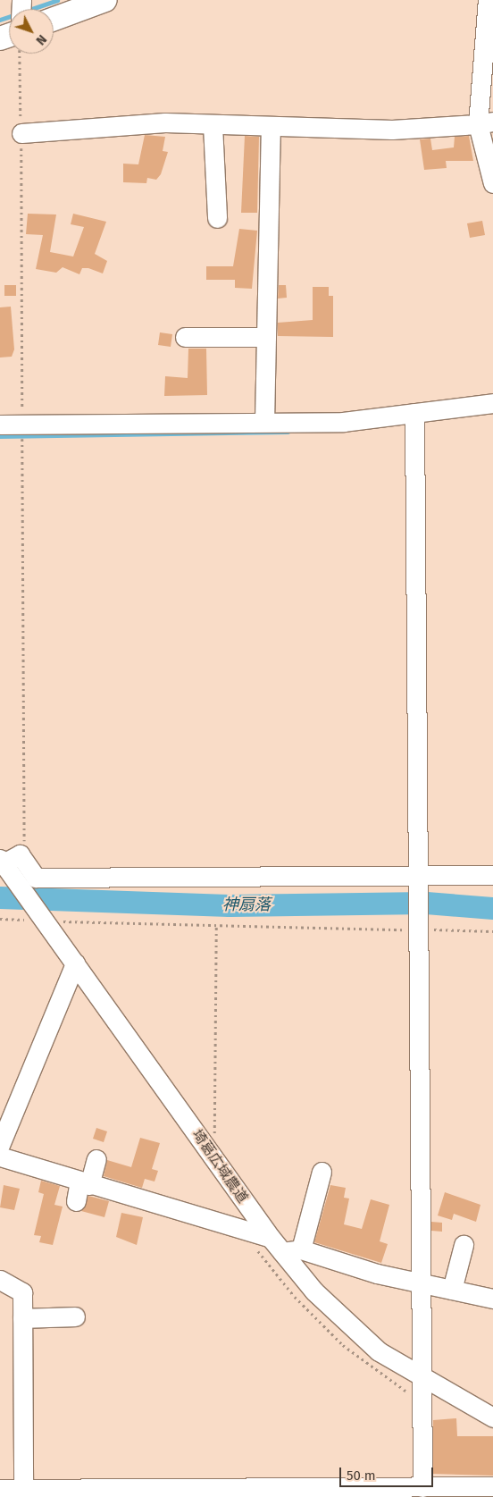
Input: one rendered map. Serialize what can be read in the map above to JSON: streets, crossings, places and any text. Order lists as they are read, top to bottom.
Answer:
{
  "streets": {
    "street": ["埼葛広域農道"]
  },
  "water": ["神扇落"],
  "scale_bar": "50 m",
  "north": "bottom right"
}
